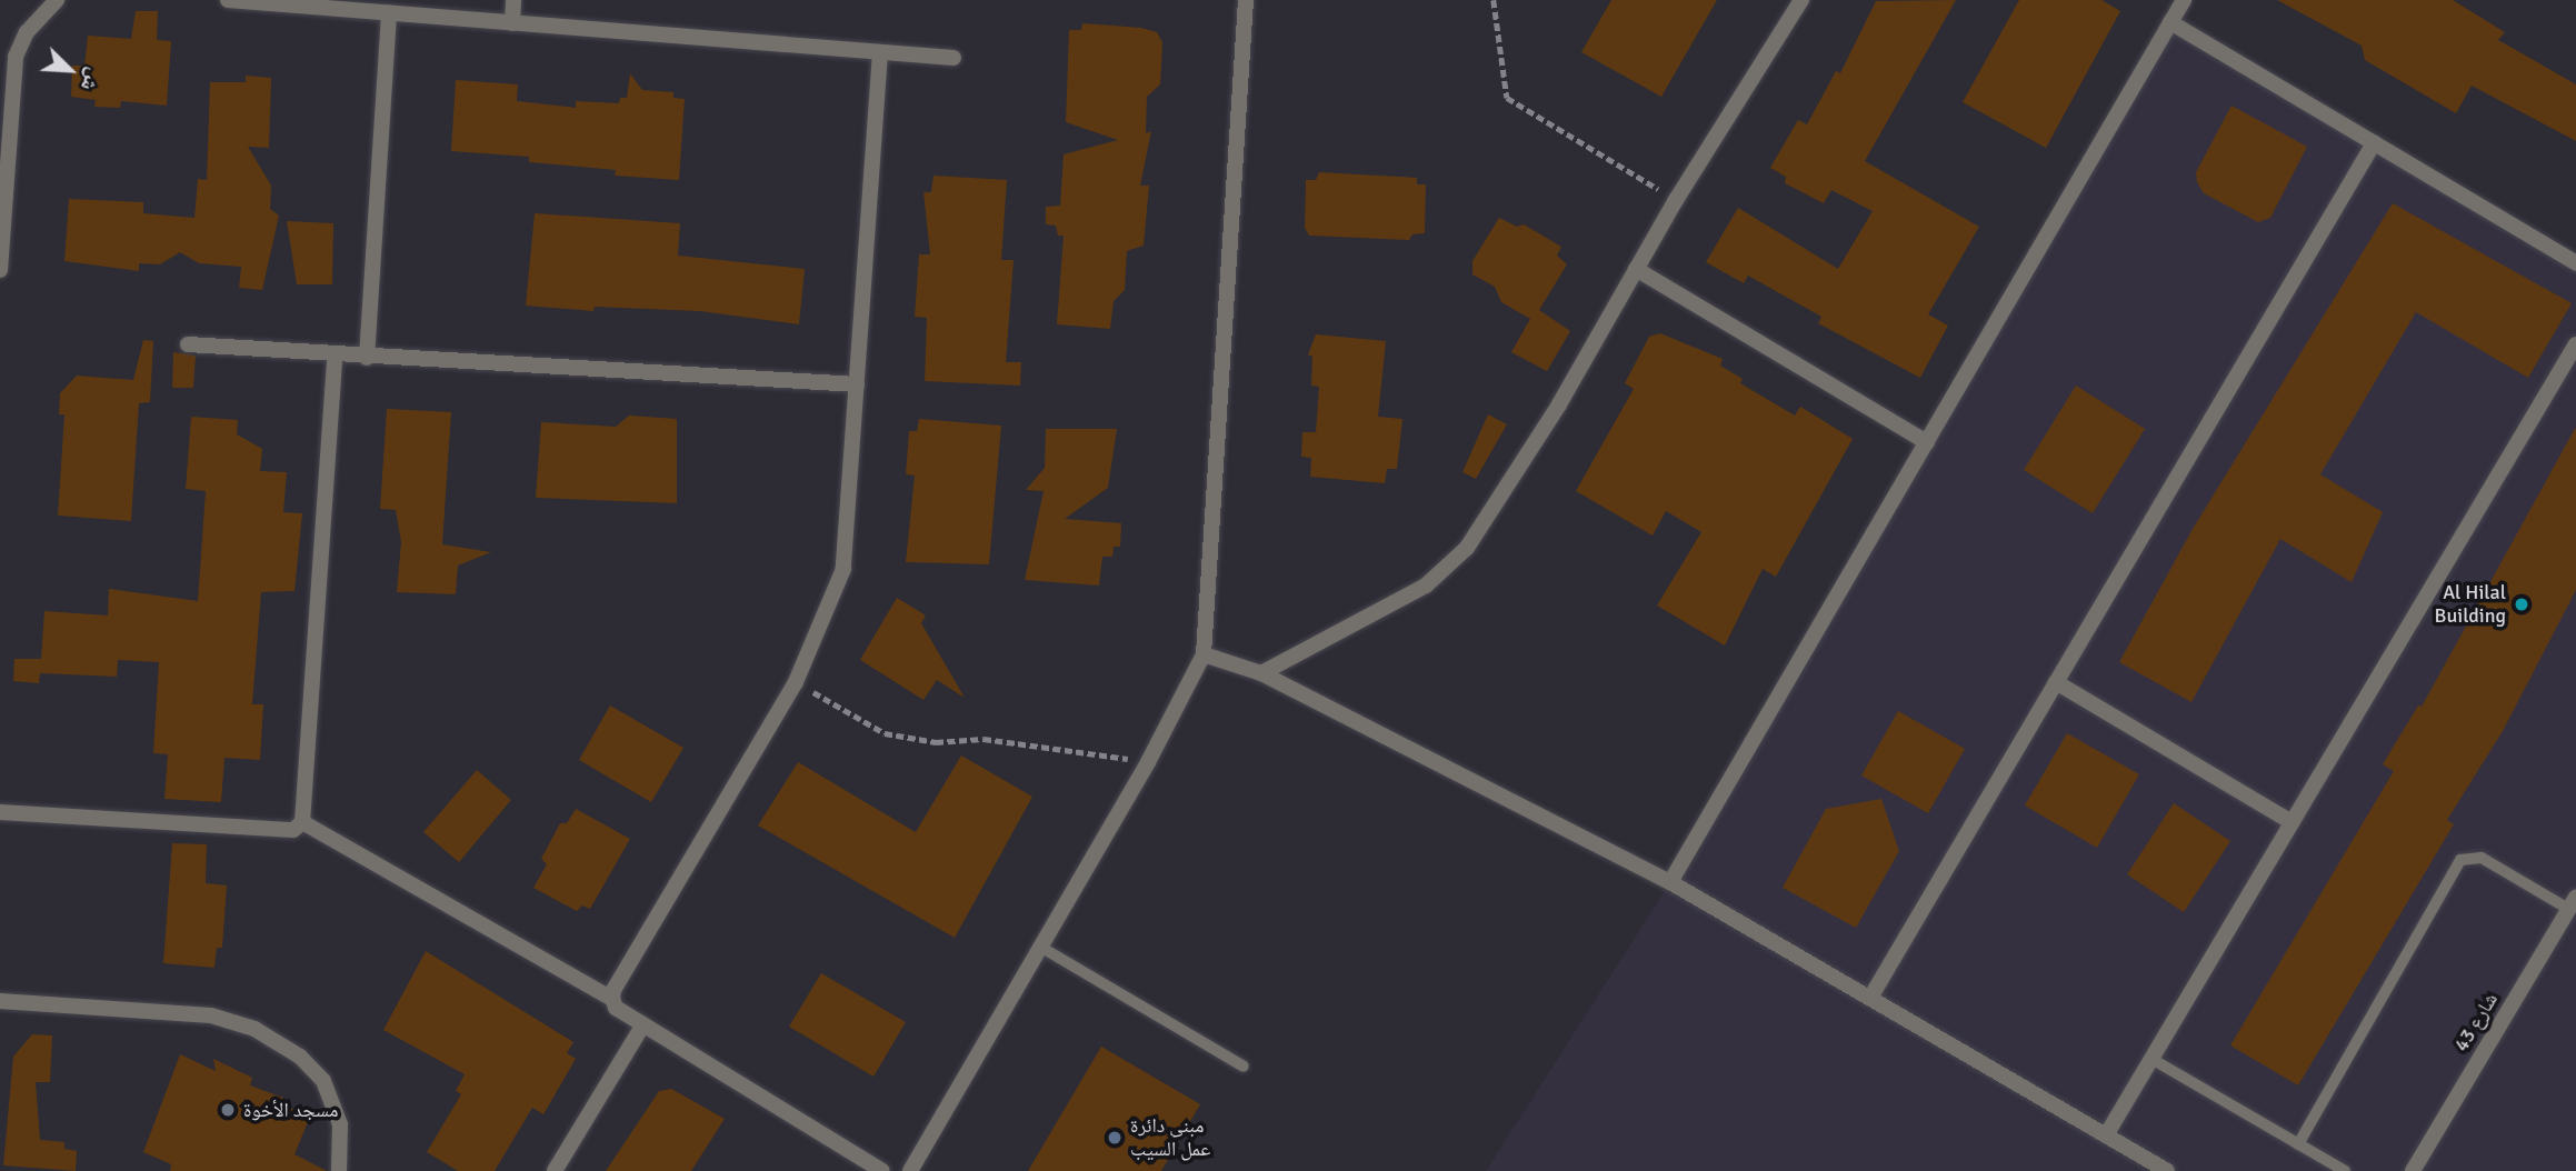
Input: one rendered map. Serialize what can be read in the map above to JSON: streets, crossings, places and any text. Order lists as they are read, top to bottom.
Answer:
{
  "streets": {
    "street": ["شارع 43"]
  },
  "places": ["Al Hilal Building", "مسجد الأخوة", "مبنى دائرة عمل السيب"],
  "north": "bottom right"
}
